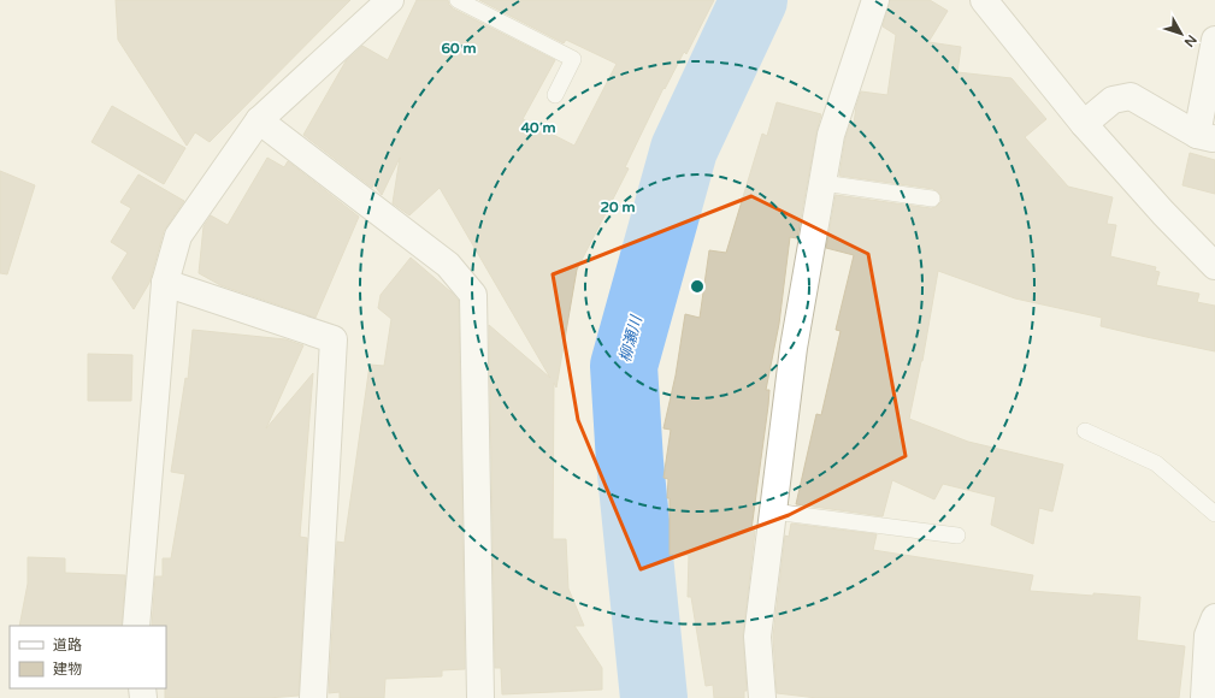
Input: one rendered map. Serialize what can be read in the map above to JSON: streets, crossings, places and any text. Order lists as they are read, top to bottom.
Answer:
{
  "water": ["柳瀬川"],
  "legend": ["道路", "建物"],
  "north": "bottom right",
  "rings": ["60 m", "40 m", "20 m"]
}
